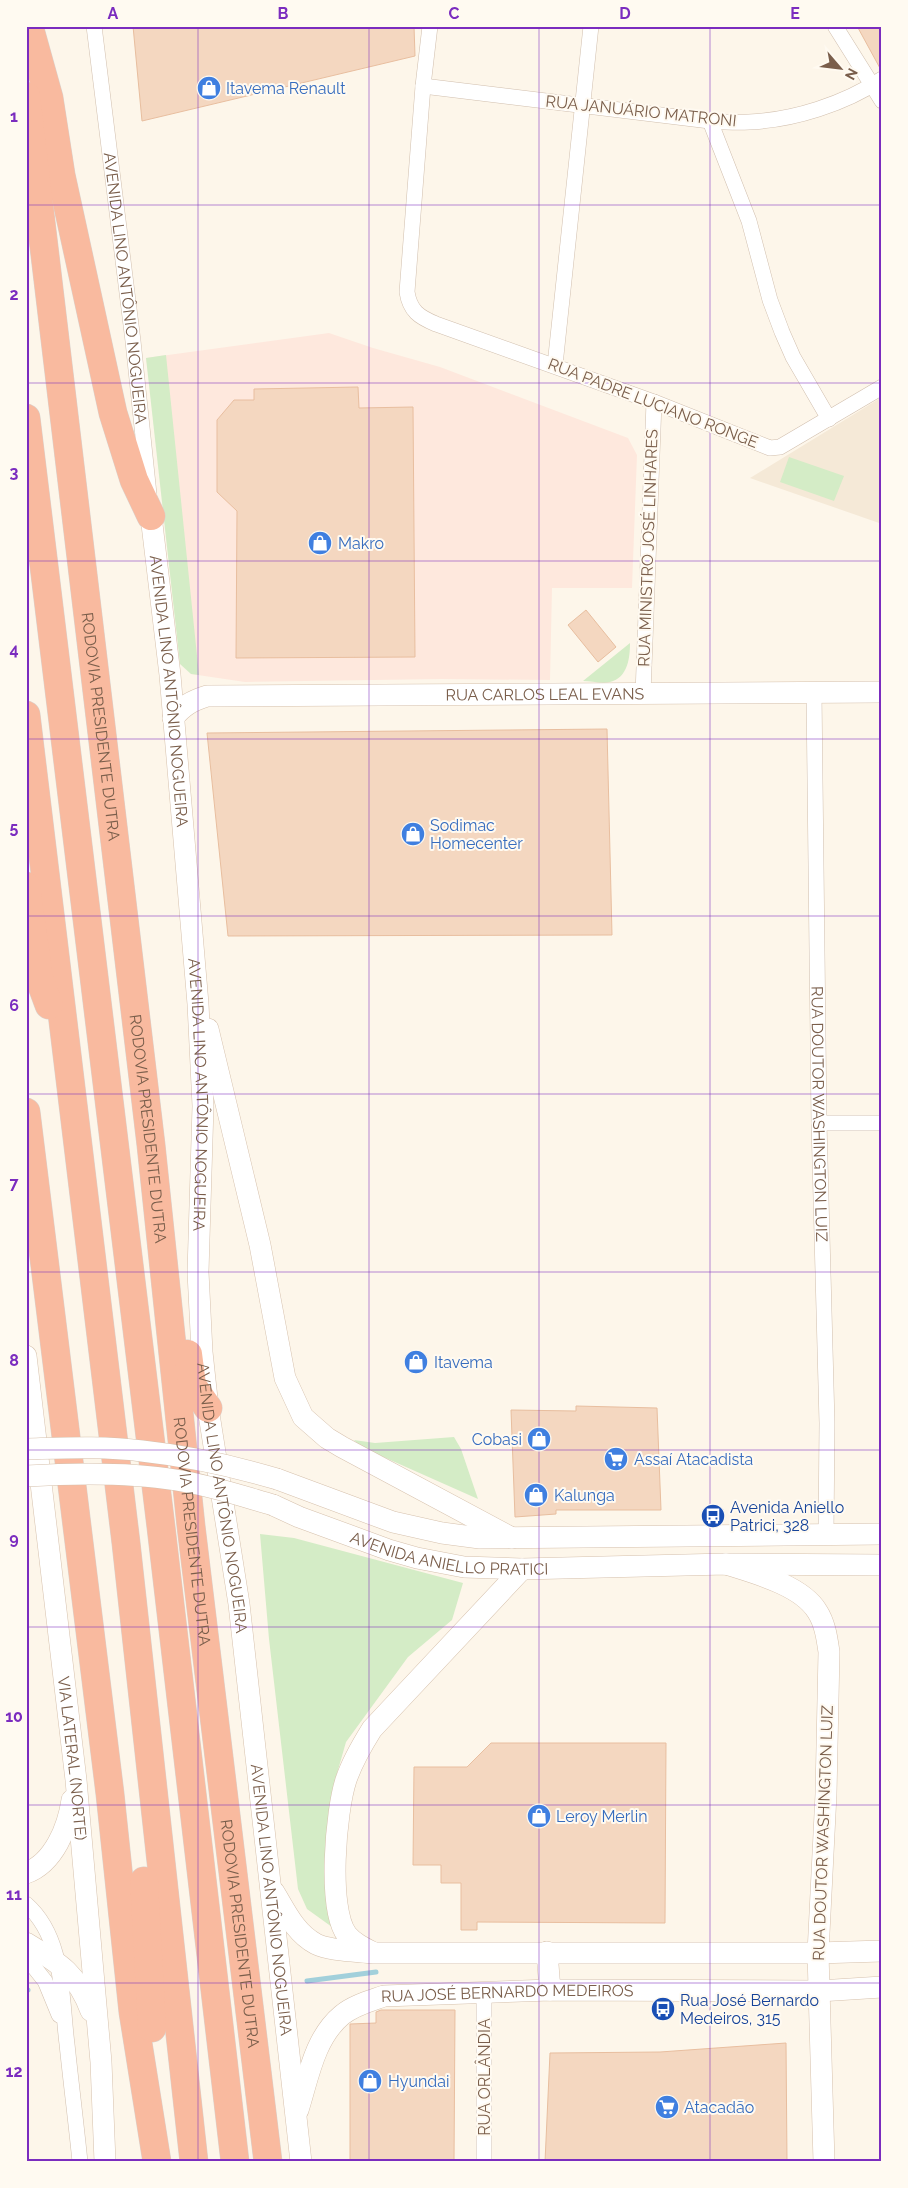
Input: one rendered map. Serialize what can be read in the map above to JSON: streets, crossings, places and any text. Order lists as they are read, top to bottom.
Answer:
{
  "streets": {
    "highway": ["RODOVIA PRESIDENTE DUTRA"],
    "main road": [
      "AVENIDA LINO ANTÔNIO NOGUEIRA",
      "RUA CARLOS LEAL EVANS",
      "RUA DOUTOR WASHINGTON LUIZ",
      "AVENIDA ANIELLO PRATICI",
      "VIA LATERAL (NORTE)",
      "RUA JOSÉ BERNARDO MEDEIROS"
    ],
    "street": [
      "RUA JANUÁRIO MATRONI",
      "RUA PADRE LUCIANO RONGE",
      "RUA MINISTRO JOSÉ LINHARES",
      "RUA ORLÂNDIA"
    ]
  },
  "crossings": [
    ["RUA JANUÁRIO MATRONI", "RUA PADRE LUCIANO RONGE"],
    ["AVENIDA LINO ANTÔNIO NOGUEIRA", "RUA CARLOS LEAL EVANS"],
    ["AVENIDA LINO ANTÔNIO NOGUEIRA", "RUA JOSÉ BERNARDO MEDEIROS"],
    ["RUA PADRE LUCIANO RONGE", "RUA MINISTRO JOSÉ LINHARES"],
    ["RUA MINISTRO JOSÉ LINHARES", "RUA CARLOS LEAL EVANS"],
    ["RUA CARLOS LEAL EVANS", "RUA DOUTOR WASHINGTON LUIZ"],
    ["RUA DOUTOR WASHINGTON LUIZ", "AVENIDA ANIELLO PRATICI"],
    ["RUA DOUTOR WASHINGTON LUIZ", "RUA JOSÉ BERNARDO MEDEIROS"],
    ["RUA JOSÉ BERNARDO MEDEIROS", "RUA ORLÂNDIA"]
  ],
  "places": {
    "shop": [
      "Itavema Renault",
      "Makro",
      "Sodimac Homecenter",
      "Itavema",
      "Cobasi",
      "Kalunga",
      "Leroy Merlin",
      "Hyundai"
    ],
    "supermarket": ["Assaí Atacadista", "Atacadão"],
    "bus stop": ["Avenida Aniello Patrici, 328", "Rua José Bernardo Medeiros, 315"]
  },
  "north": "bottom right",
  "grid": {
    "columns": [
      "A",
      "B",
      "C",
      "D",
      "E"
    ],
    "rows": [
      "1",
      "2",
      "3",
      "4",
      "5",
      "6",
      "7",
      "8",
      "9",
      "10",
      "11",
      "12"
    ]
  }
}
